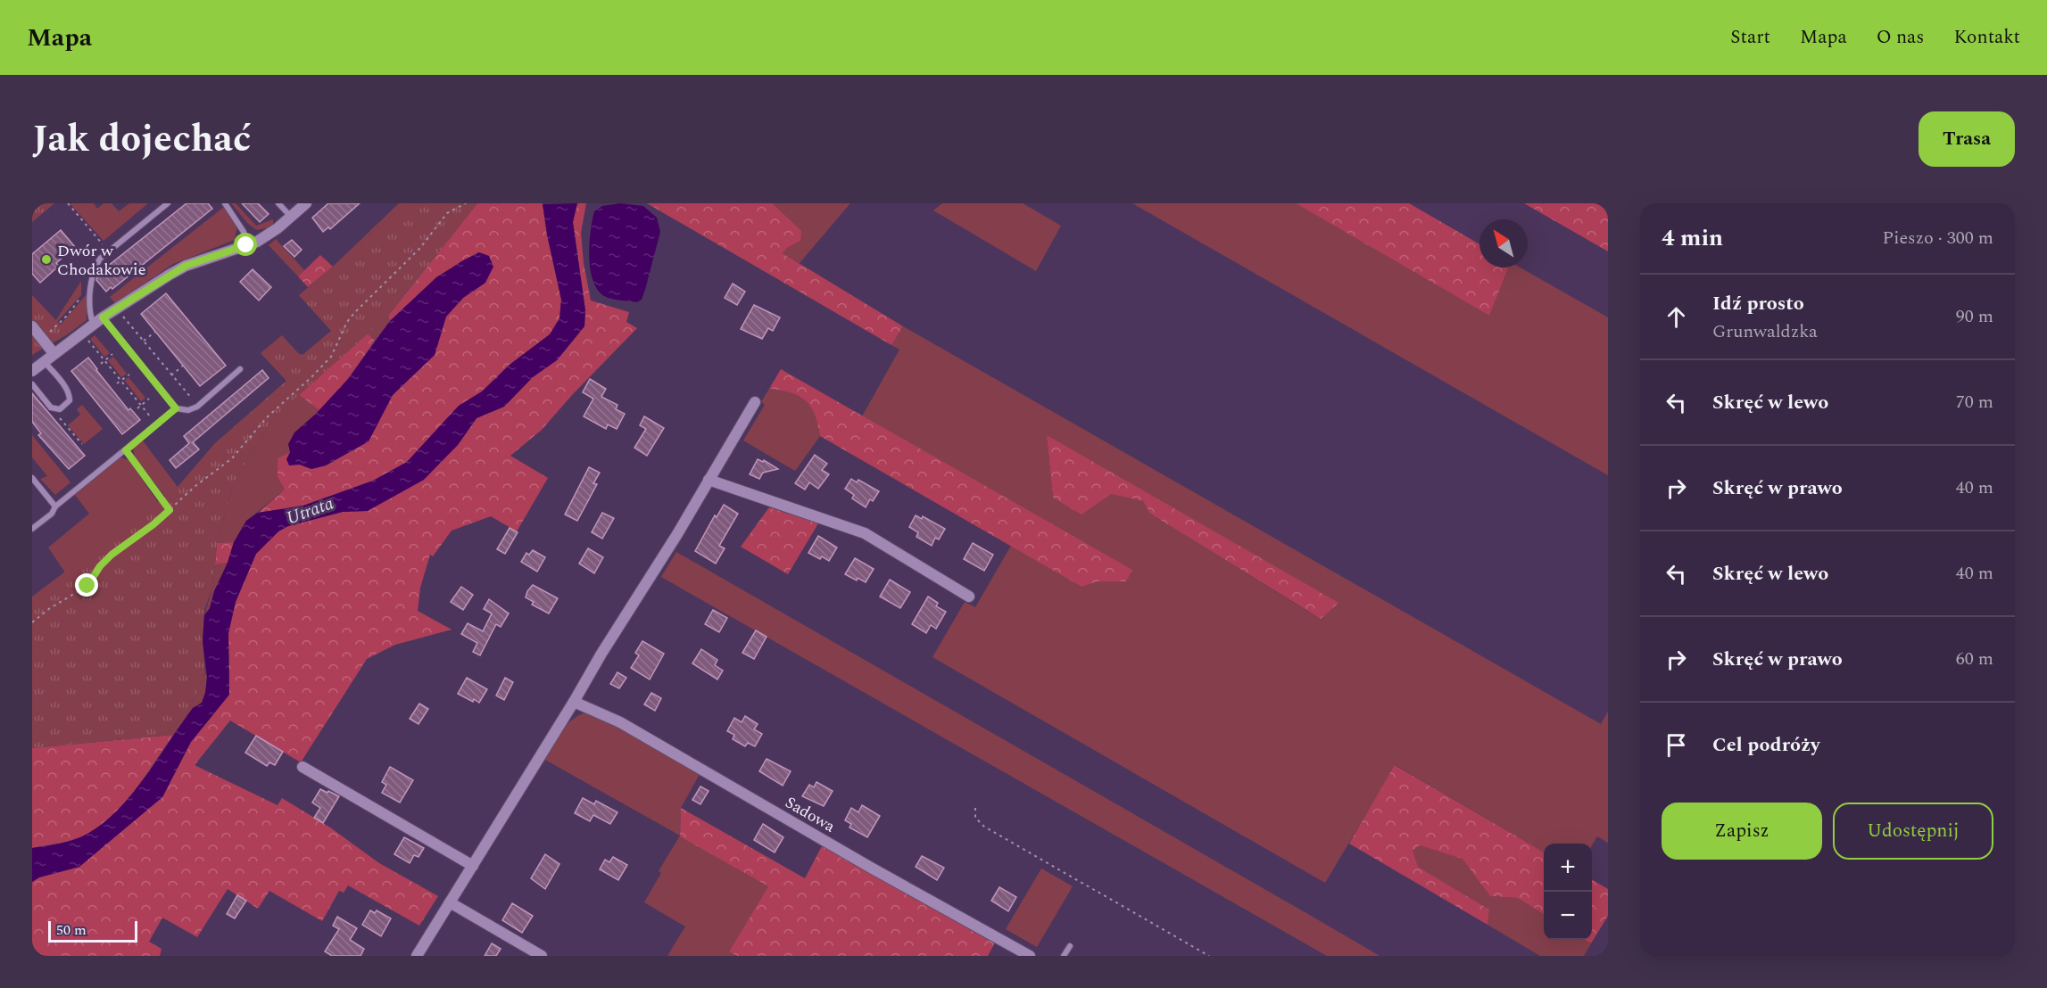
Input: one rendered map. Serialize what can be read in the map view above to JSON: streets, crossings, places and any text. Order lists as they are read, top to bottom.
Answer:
{
  "streets": {
    "street": ["Sadowa"]
  },
  "water": ["Utrata"],
  "places": ["Dwór w Chodakowie"],
  "scale_bar": "50 m",
  "north": "top left",
  "page": {
    "header": "Mapa",
    "nav": [
      "Start",
      "Mapa",
      "O nas",
      "Kontakt"
    ],
    "title": "Jak dojechać",
    "buttons": [
      "Trasa",
      ["Zapisz", "Udostępnij"]
    ],
    "heading": ["4 min", "Pieszo · 300 m"],
    "list": [
      ["Idź prosto", "Grunwaldzka", "90 m"],
      ["Skręć w lewo", "70 m"],
      ["Skręć w prawo", "40 m"],
      ["Skręć w lewo", "40 m"],
      ["Skręć w prawo", "60 m"],
      "Cel podróży"
    ],
    "map_buttons": ["+", "−"],
    "scale": "50 m"
  }
}
